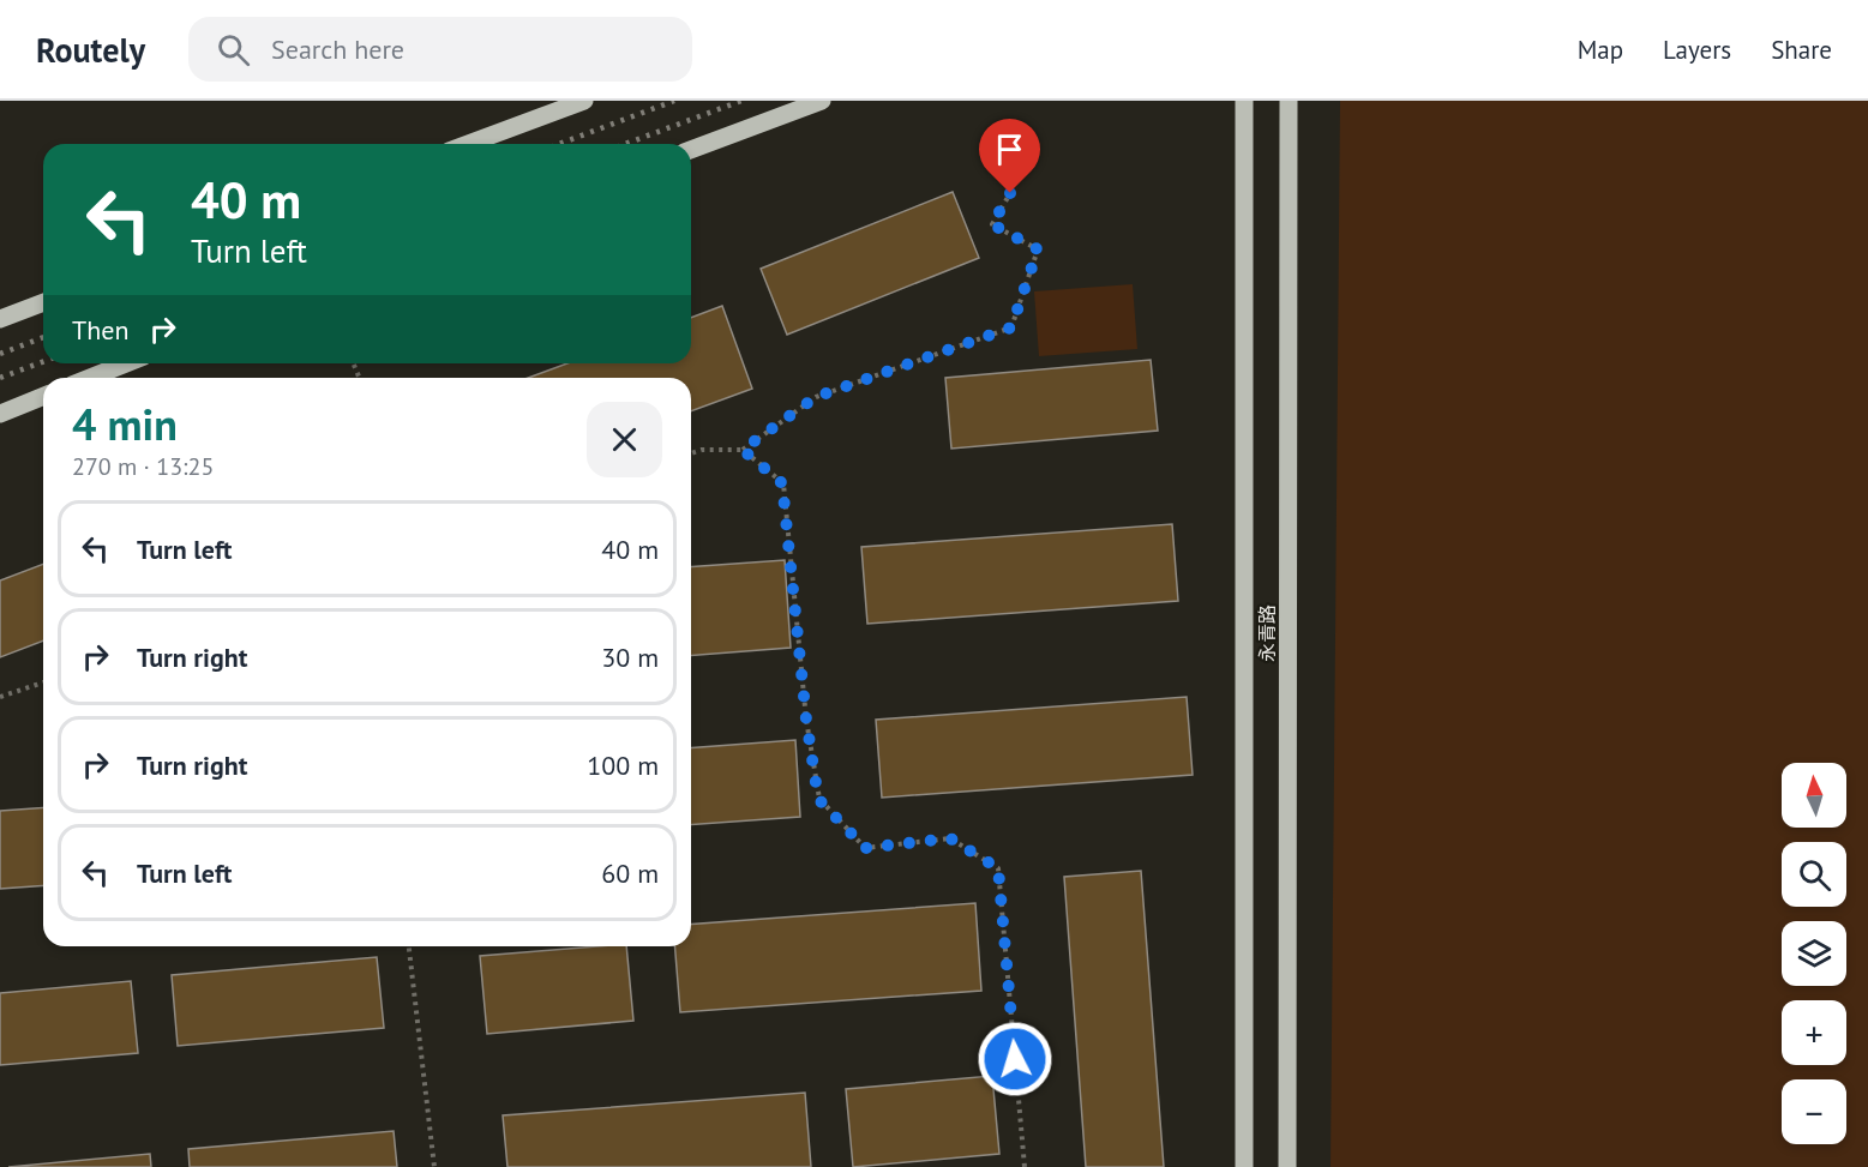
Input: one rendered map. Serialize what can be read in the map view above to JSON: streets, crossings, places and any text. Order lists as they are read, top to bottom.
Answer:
{
  "streets": {
    "main road": ["永青路"]
  },
  "north": "top",
  "page": {
    "header": "Routely",
    "search": "Search here",
    "nav": ["Map", "Layers", "Share"],
    "turn": ["40 m", "Turn left"],
    "then": "Then",
    "heading": ["4 min", "270 m · 13:25"],
    "list": [
      {
        "name": "Turn left",
        "value": "40 m"
      },
      {
        "name": "Turn right",
        "value": "30 m"
      },
      {
        "name": "Turn right",
        "value": "100 m"
      },
      {
        "name": "Turn left",
        "value": "60 m"
      }
    ],
    "map_buttons": ["+", "−"]
  }
}
